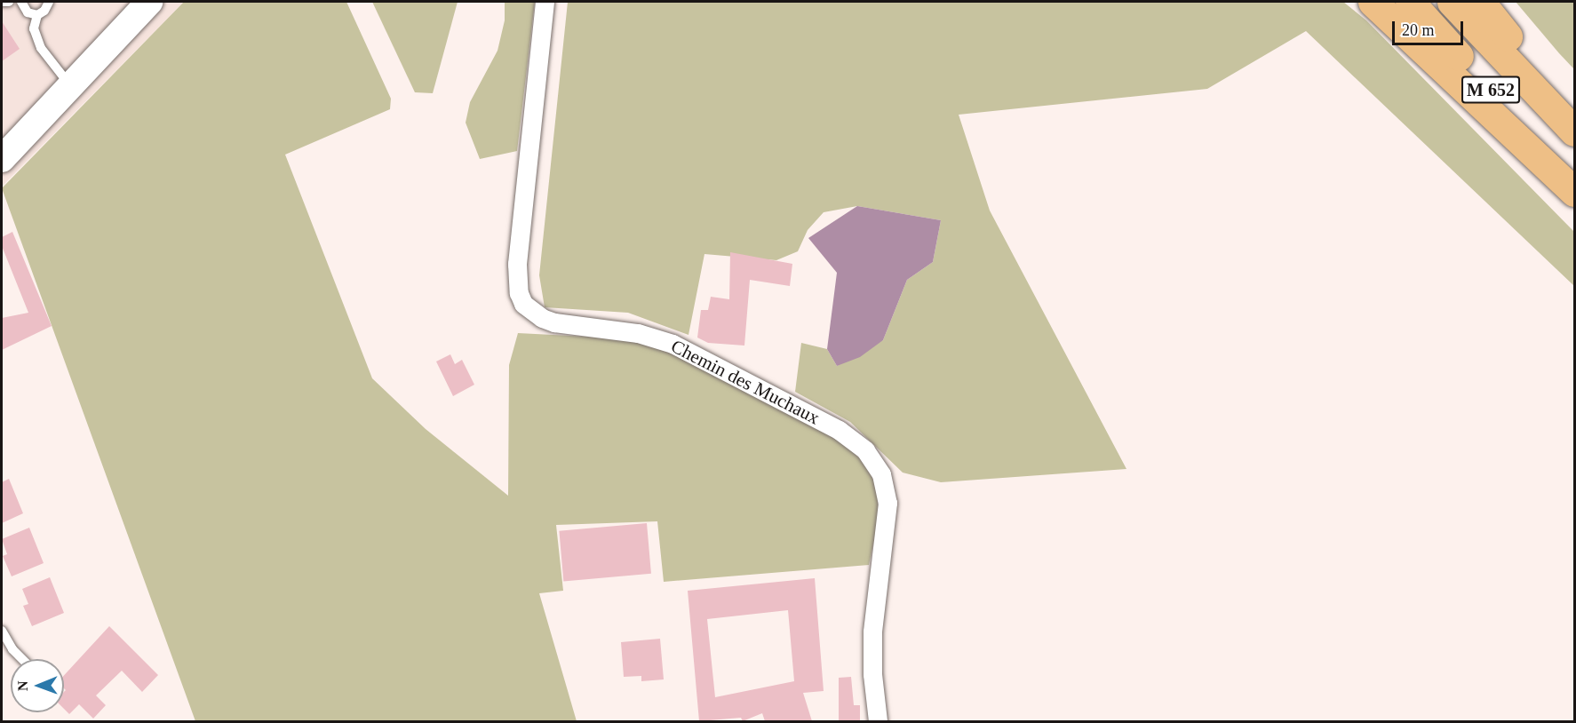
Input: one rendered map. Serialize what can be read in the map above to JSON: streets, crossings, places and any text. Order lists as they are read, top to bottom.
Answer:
{
  "streets": {
    "highway": ["M 652"],
    "street": ["Chemin des Muchaux"]
  },
  "scale_bar": "20 m",
  "north": "left"
}
